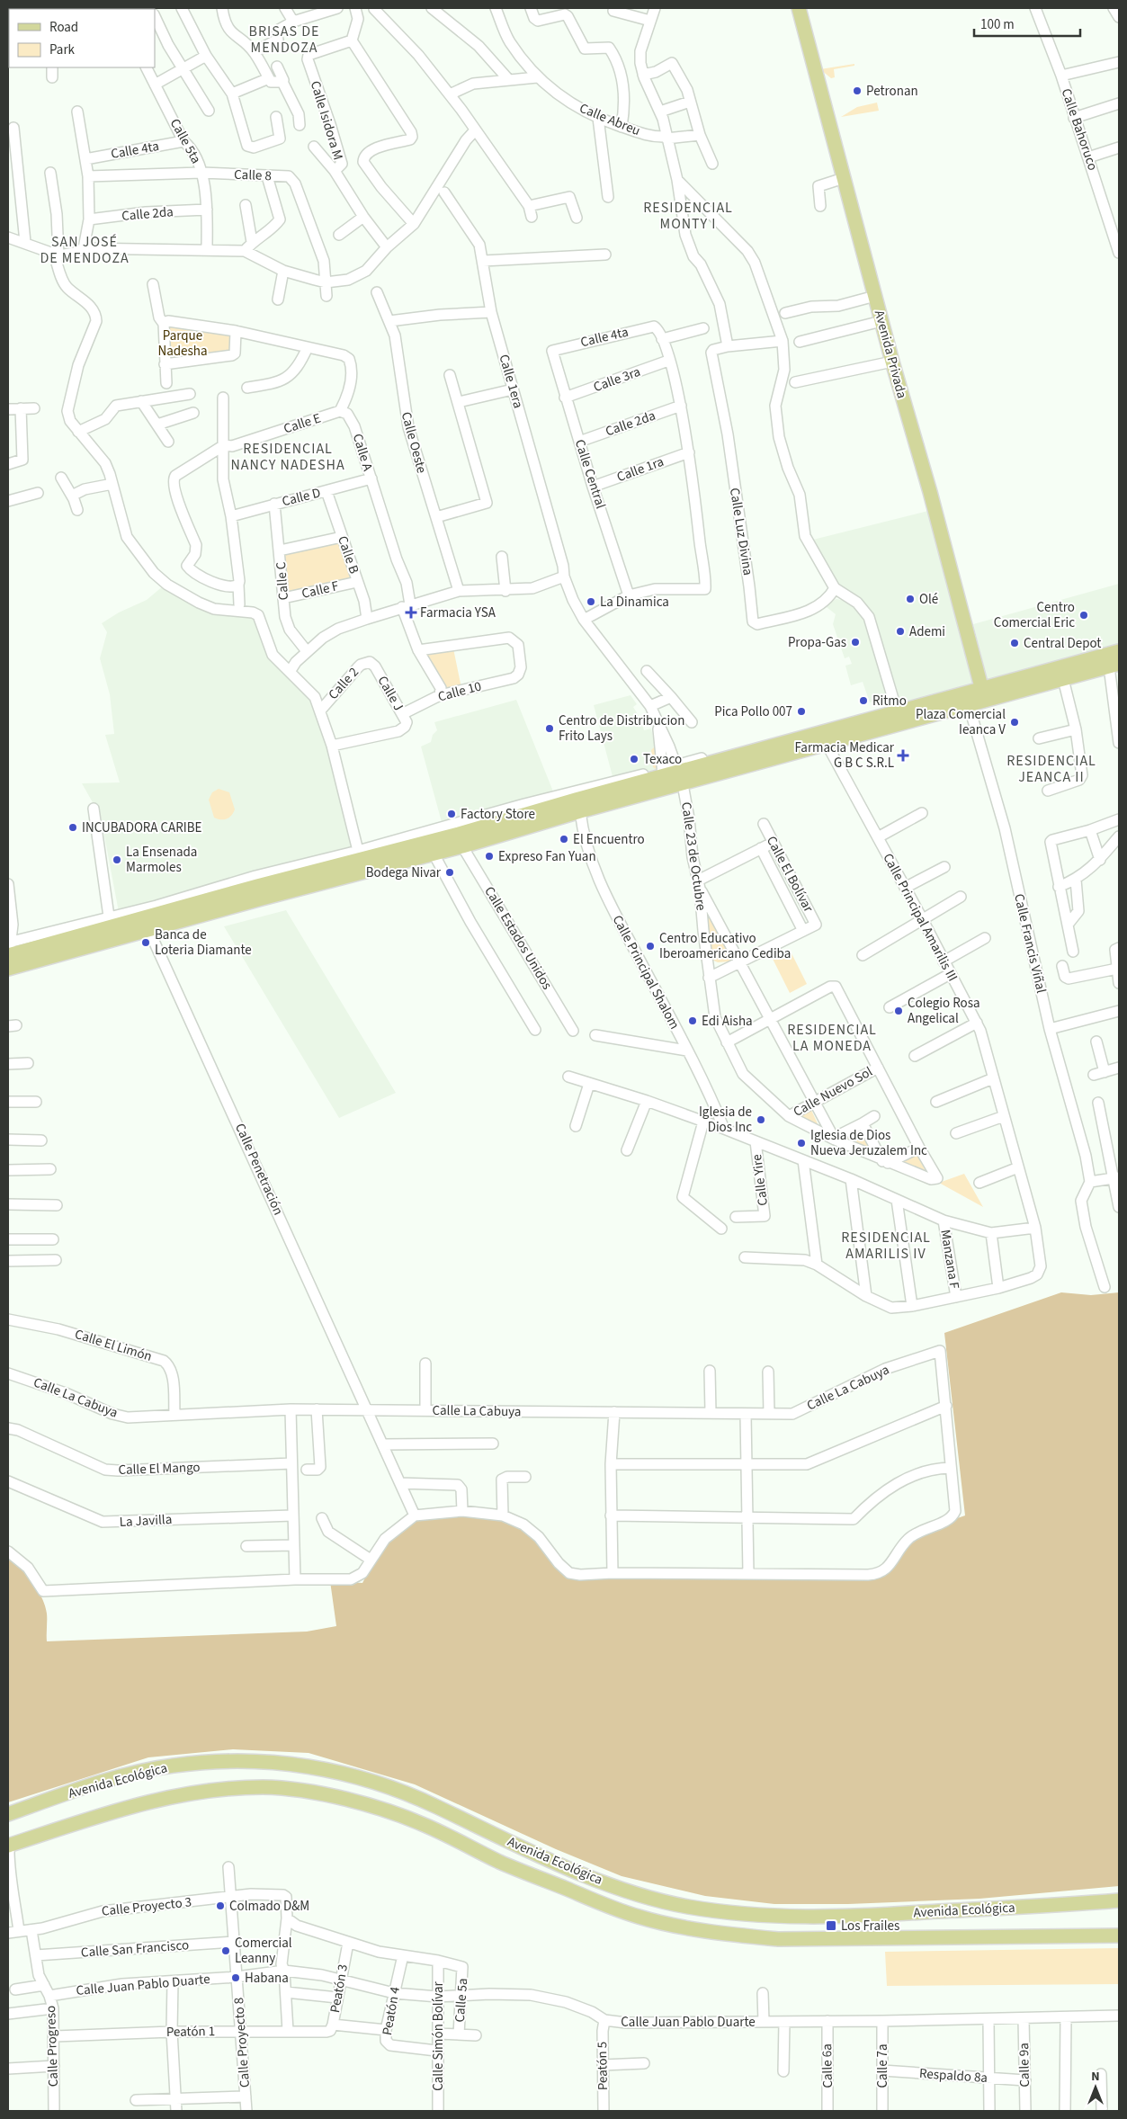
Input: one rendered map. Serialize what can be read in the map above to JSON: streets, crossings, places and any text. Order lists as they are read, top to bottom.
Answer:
{
  "streets": {
    "main road": ["Avenida Privada", "Avenida Ecológica"],
    "street": [
      "Calle Abreu",
      "Calle Isidora M",
      "Calle Bahoruco",
      "Calle 5ta",
      "Calle 4ta",
      "Calle 8",
      "Calle 2da",
      "Calle 3ra",
      "Calle 1era",
      "Calle E",
      "Calle Oeste",
      "Calle A",
      "Calle 1ra",
      "Calle Central",
      "Calle D",
      "Calle Luz Divina",
      "Calle B",
      "Calle C",
      "Calle F",
      "Calle 2",
      "Calle 10",
      "Calle J",
      "Calle 23 de Octubre",
      "Calle El Bolívar",
      "Calle Principal Amarilis III",
      "Calle Estados Unidos",
      "Calle Francis Viñal",
      "Calle Principal Shalom",
      "Calle Nuevo Sol",
      "Calle Penetración",
      "Calle Yire",
      "Manzana F",
      "Calle El Limón",
      "Calle La Cabuya",
      "Calle El Mango",
      "La Javilla",
      "Calle Proyecto 3",
      "Calle San Francisco",
      "Calle Juan Pablo Duarte",
      "Peatón 3",
      "Calle 5a",
      "Peatón 4",
      "Peatón 1",
      "Calle Simón Bolívar",
      "Calle Proyecto 8",
      "Calle Progreso",
      "Calle 9a",
      "Peatón 5",
      "Calle 6a",
      "Calle 7a",
      "Respaldo 8a"
    ]
  },
  "crossings": [
    ["Calle 5ta", "Calle 4ta"],
    ["Calle 5ta", "Calle 8"],
    ["Calle 5ta", "Calle 2da"],
    ["Calle 4ta", "Calle Central"],
    ["Calle 2da", "Calle Central"],
    ["Calle 3ra", "Calle Central"],
    ["Calle 1era", "Calle 23 de Octubre"],
    ["Calle E", "Calle A"],
    ["Calle A", "Calle D"],
    ["Calle 1ra", "Calle Central"],
    ["Calle D", "Calle B"],
    ["Calle D", "Calle C"],
    ["Calle B", "Calle F"],
    ["Calle C", "Calle F"],
    ["Calle 2", "Calle J"],
    ["Calle 10", "Calle J"],
    ["Calle 23 de Octubre", "Calle Nuevo Sol"],
    ["Calle Penetración", "Calle La Cabuya"],
    ["Calle El Limón", "Calle La Cabuya"],
    ["Calle Proyecto 3", "Calle Proyecto 8"],
    ["Calle Proyecto 3", "Calle Progreso"],
    ["Calle San Francisco", "Calle Proyecto 8"],
    ["Calle San Francisco", "Calle Progreso"],
    ["Calle Juan Pablo Duarte", "Peatón 3"],
    ["Calle Juan Pablo Duarte", "Calle 5a"],
    ["Calle Juan Pablo Duarte", "Peatón 4"],
    ["Calle Juan Pablo Duarte", "Calle Simón Bolívar"],
    ["Calle Juan Pablo Duarte", "Calle Proyecto 8"],
    ["Calle Juan Pablo Duarte", "Calle Progreso"],
    ["Calle Juan Pablo Duarte", "Calle 9a"],
    ["Calle Juan Pablo Duarte", "Peatón 5"],
    ["Calle Juan Pablo Duarte", "Calle 6a"],
    ["Calle Juan Pablo Duarte", "Calle 7a"],
    ["Peatón 3", "Peatón 1"],
    ["Calle 5a", "Calle Simón Bolívar"],
    ["Peatón 4", "Peatón 1"],
    ["Peatón 4", "Calle Simón Bolívar"],
    ["Peatón 1", "Calle Proyecto 8"],
    ["Peatón 1", "Calle Progreso"],
    ["Calle 9a", "Respaldo 8a"],
    ["Calle 7a", "Respaldo 8a"]
  ],
  "districts": [
    "BRISAS DE MENDOZA",
    "RESIDENCIAL MONTY I",
    "SAN JOSÉ DE MENDOZA",
    "RESIDENCIAL NANCY NADESHA",
    "RESIDENCIAL JEANCA II",
    "RESIDENCIAL LA MONEDA",
    "RESIDENCIAL AMARILIS IV"
  ],
  "parks": ["Parque Nadesha"],
  "places": {
    "other": [
      "Petronan",
      "Olé",
      "La Dinamica",
      "Centro Comercial Eric",
      "Ademi",
      "Propa-Gas",
      "Central Depot",
      "Ritmo",
      "Pica Pollo 007",
      "Plaza Comercial Ieanca V",
      "Centro de Distribucion Frito Lays",
      "Texaco",
      "Factory Store",
      "INCUBADORA CARIBE",
      "El Encuentro",
      "Expreso Fan Yuan",
      "La Ensenada Marmoles",
      "Bodega Nivar",
      "Banca de Loteria Diamante",
      "Centro Educativo Iberoamericano Cediba",
      "Colegio Rosa Angelical",
      "Edi Aisha",
      "Iglesia de Dios Inc",
      "Iglesia de Dios Nueva Jeruzalem Inc",
      "Colmado D&M",
      "Comercial Leanny",
      "Habana"
    ],
    "health": ["Farmacia YSA", "Farmacia Medicar G B C S.R.L"],
    "transit": ["Los Frailes"]
  },
  "legend": ["Road", "Park"],
  "scale_bar": "100 m",
  "north": "top"
}
